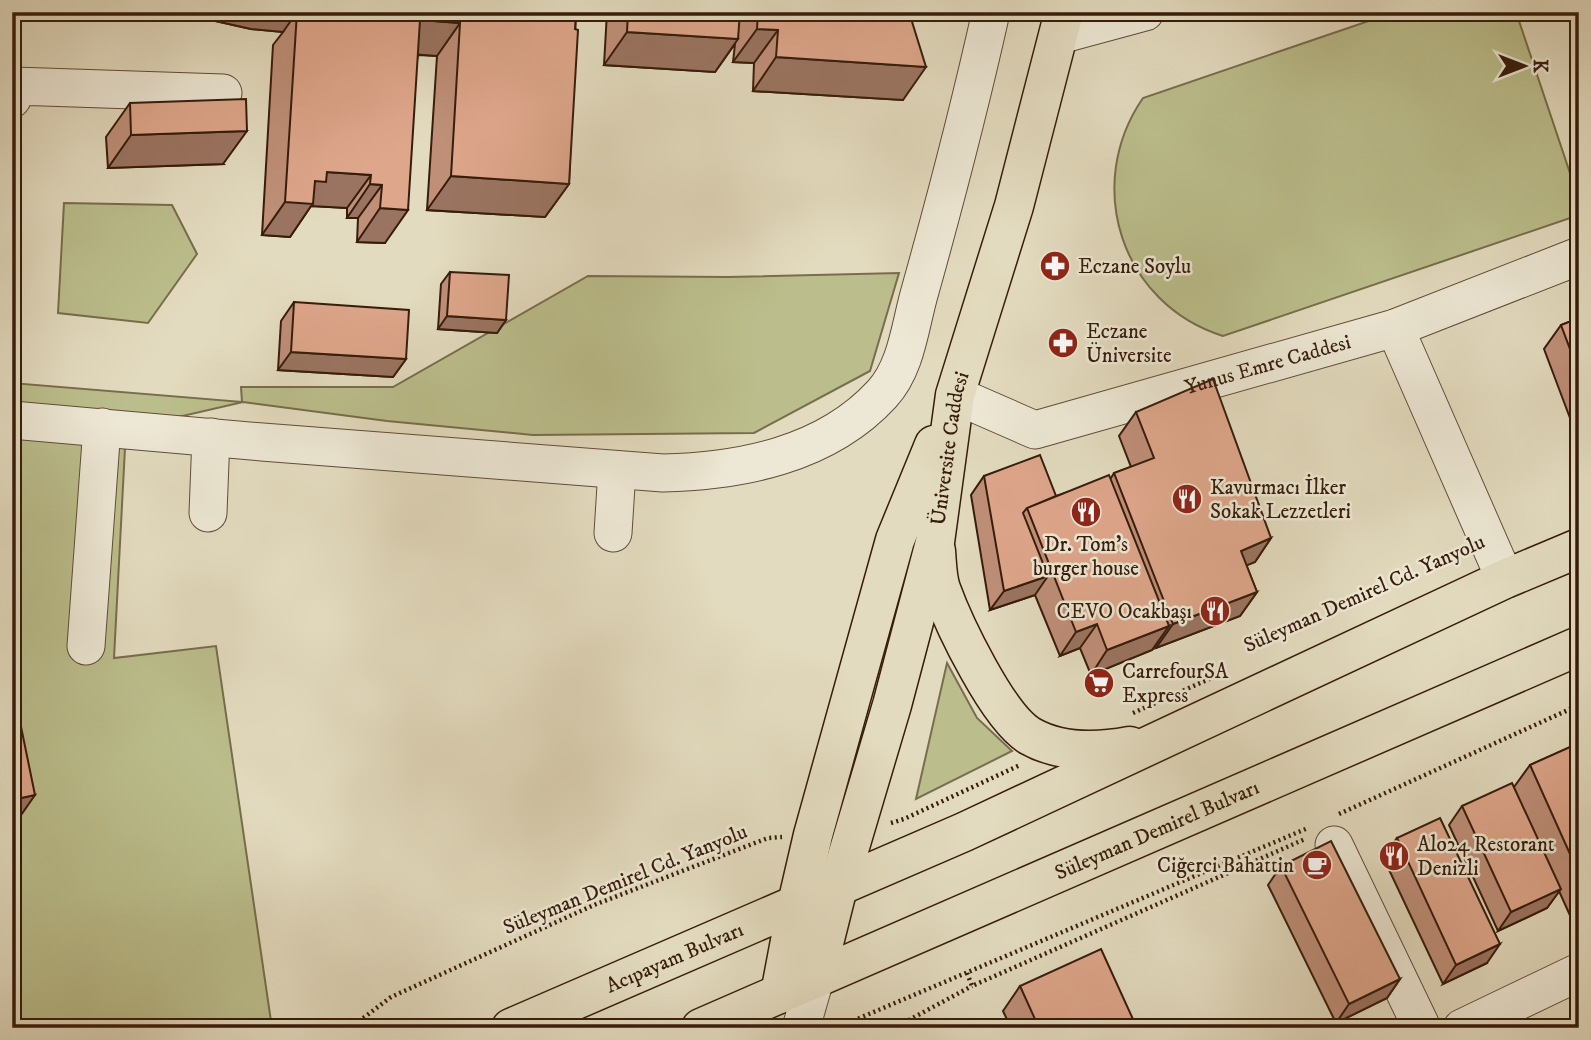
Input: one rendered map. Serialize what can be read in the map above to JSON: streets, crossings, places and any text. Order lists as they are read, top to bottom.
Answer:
{
  "streets": {
    "main road": ["Üniversite Caddesi", "Süleyman Demirel Bulvarı", "Acıpayam Bulvarı"],
    "street": ["Yunus Emre Caddesi"],
    "path": ["Süleyman Demirel Cd. Yanyolu"]
  },
  "crossings": [
    ["Yunus Emre Caddesi", "Üniversite Caddesi"],
    ["Üniversite Caddesi", "Süleyman Demirel Bulvarı"],
    ["Üniversite Caddesi", "Acıpayam Bulvarı"]
  ],
  "places": {
    "pharmacy": ["Eczane Soylu", "Eczane Üniversite"],
    "restaurant": [
      "Kavurmacı İlker Sokak Lezzetleri",
      "Dr. Tom’s burger house",
      "CEVO Ocakbaşı",
      "Alo24 Restorant Denizli"
    ],
    "supermarket": ["CarrefourSA Express"],
    "cafe": ["Ciğerci Bahattin"]
  },
  "north": "right"
}
